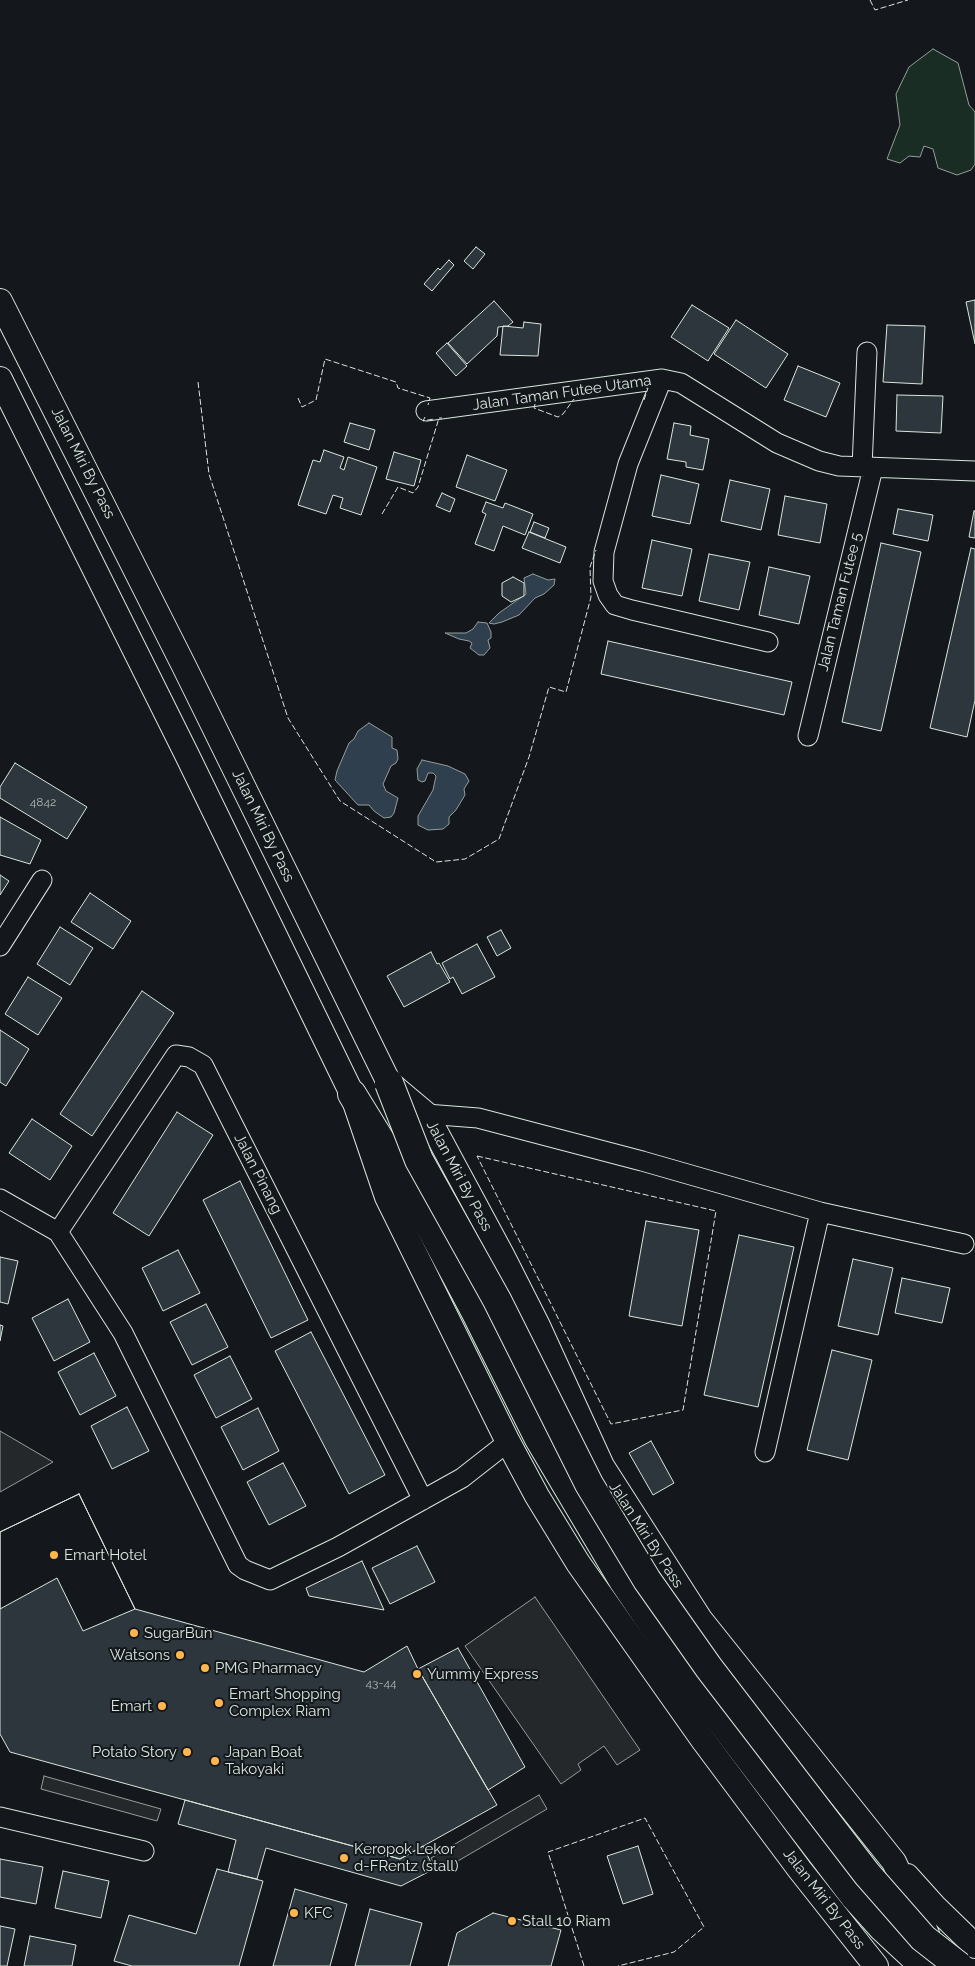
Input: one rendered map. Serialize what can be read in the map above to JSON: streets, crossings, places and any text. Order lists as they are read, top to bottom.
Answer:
{
  "streets": {
    "main road": ["Jalan Miri By Pass"],
    "street": ["Jalan Taman Futee Utama", "Jalan Taman Futee 5", "Jalan Pinang"]
  },
  "crossings": [
    ["Jalan Taman Futee Utama", "Jalan Taman Futee 5"]
  ],
  "places": [
    "Emart Hotel",
    "SugarBun",
    "Watsons",
    "PMG Pharmacy",
    "Yummy Express",
    "Emart Shopping Complex Riam",
    "Emart",
    "Potato Story",
    "Japan Boat Takoyaki",
    "Keropok Lekor d-FRentz (stall)",
    "KFC",
    "Stall 10 Riam"
  ],
  "house_numbers": ["4842", "43-44"]
}
